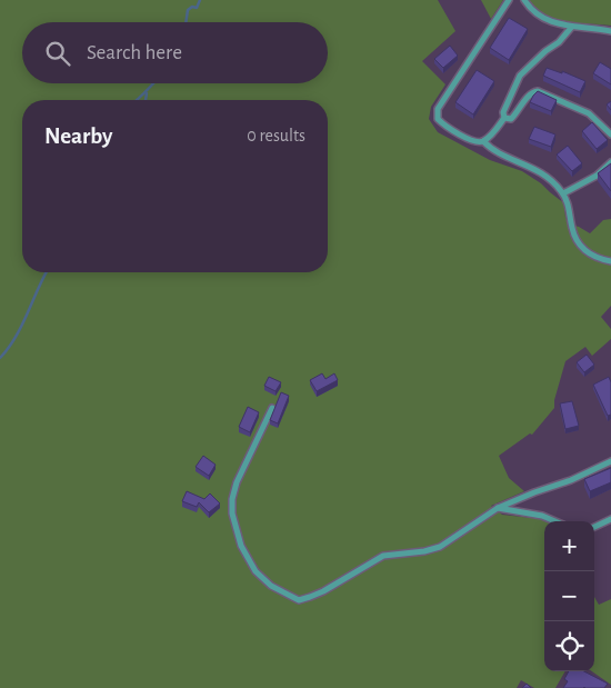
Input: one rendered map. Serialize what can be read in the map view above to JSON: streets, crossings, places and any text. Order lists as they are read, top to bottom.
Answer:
{
  "page": {
    "search": "Search here",
    "heading": ["Nearby", "0 results"],
    "map_buttons": ["+", "−"]
  }
}
